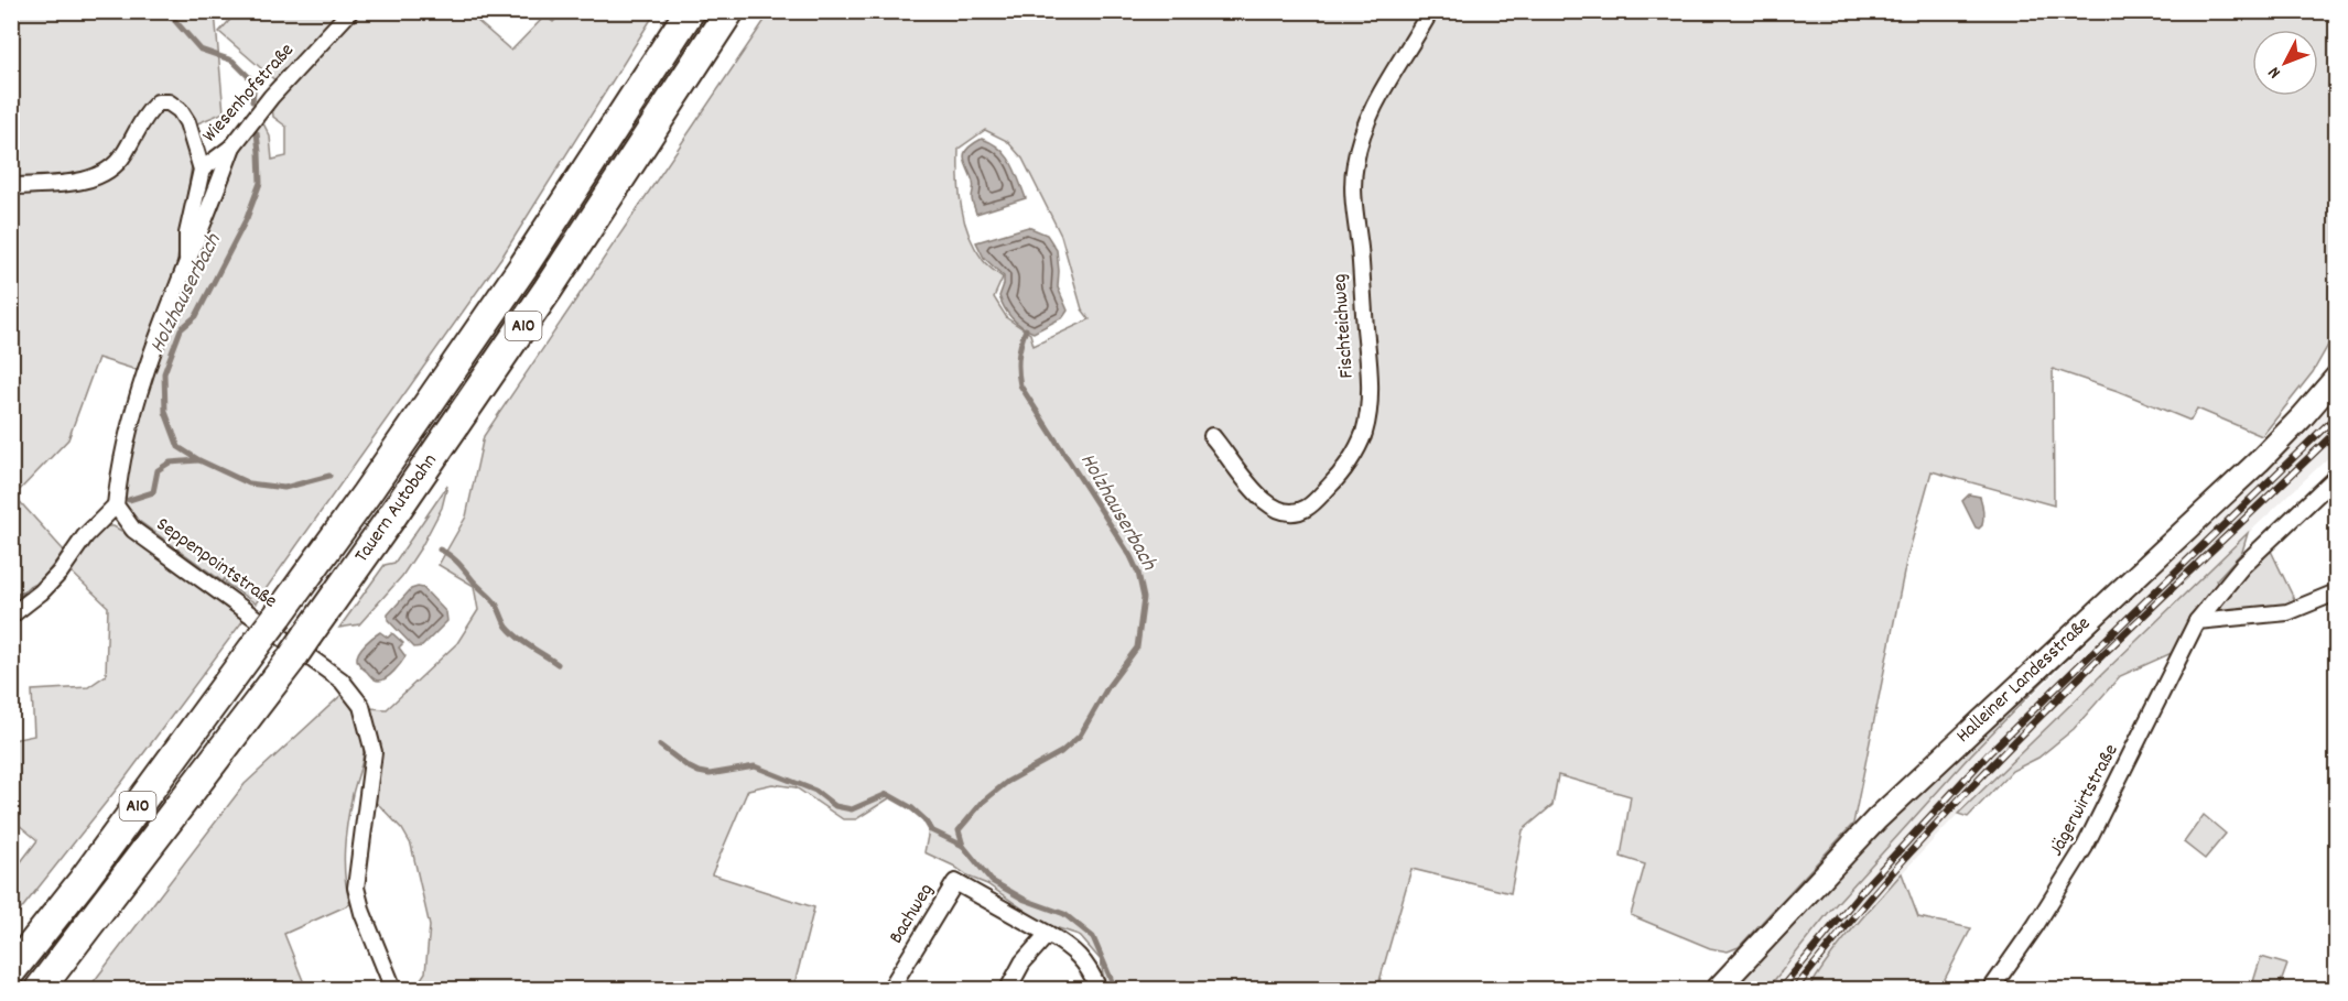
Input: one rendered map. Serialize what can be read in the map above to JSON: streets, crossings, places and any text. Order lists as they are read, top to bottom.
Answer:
{
  "streets": {
    "highway": ["A10", "Tauern Autobahn"],
    "main road": ["Halleiner Landesstraße"],
    "street": [
      "Wiesenhofstraße",
      "Fischteichweg",
      "Seppenpointstraße",
      "Jägerwirtstraße",
      "Bachweg"
    ]
  },
  "water": ["Holzhauserbach"],
  "north": "bottom left"
}
